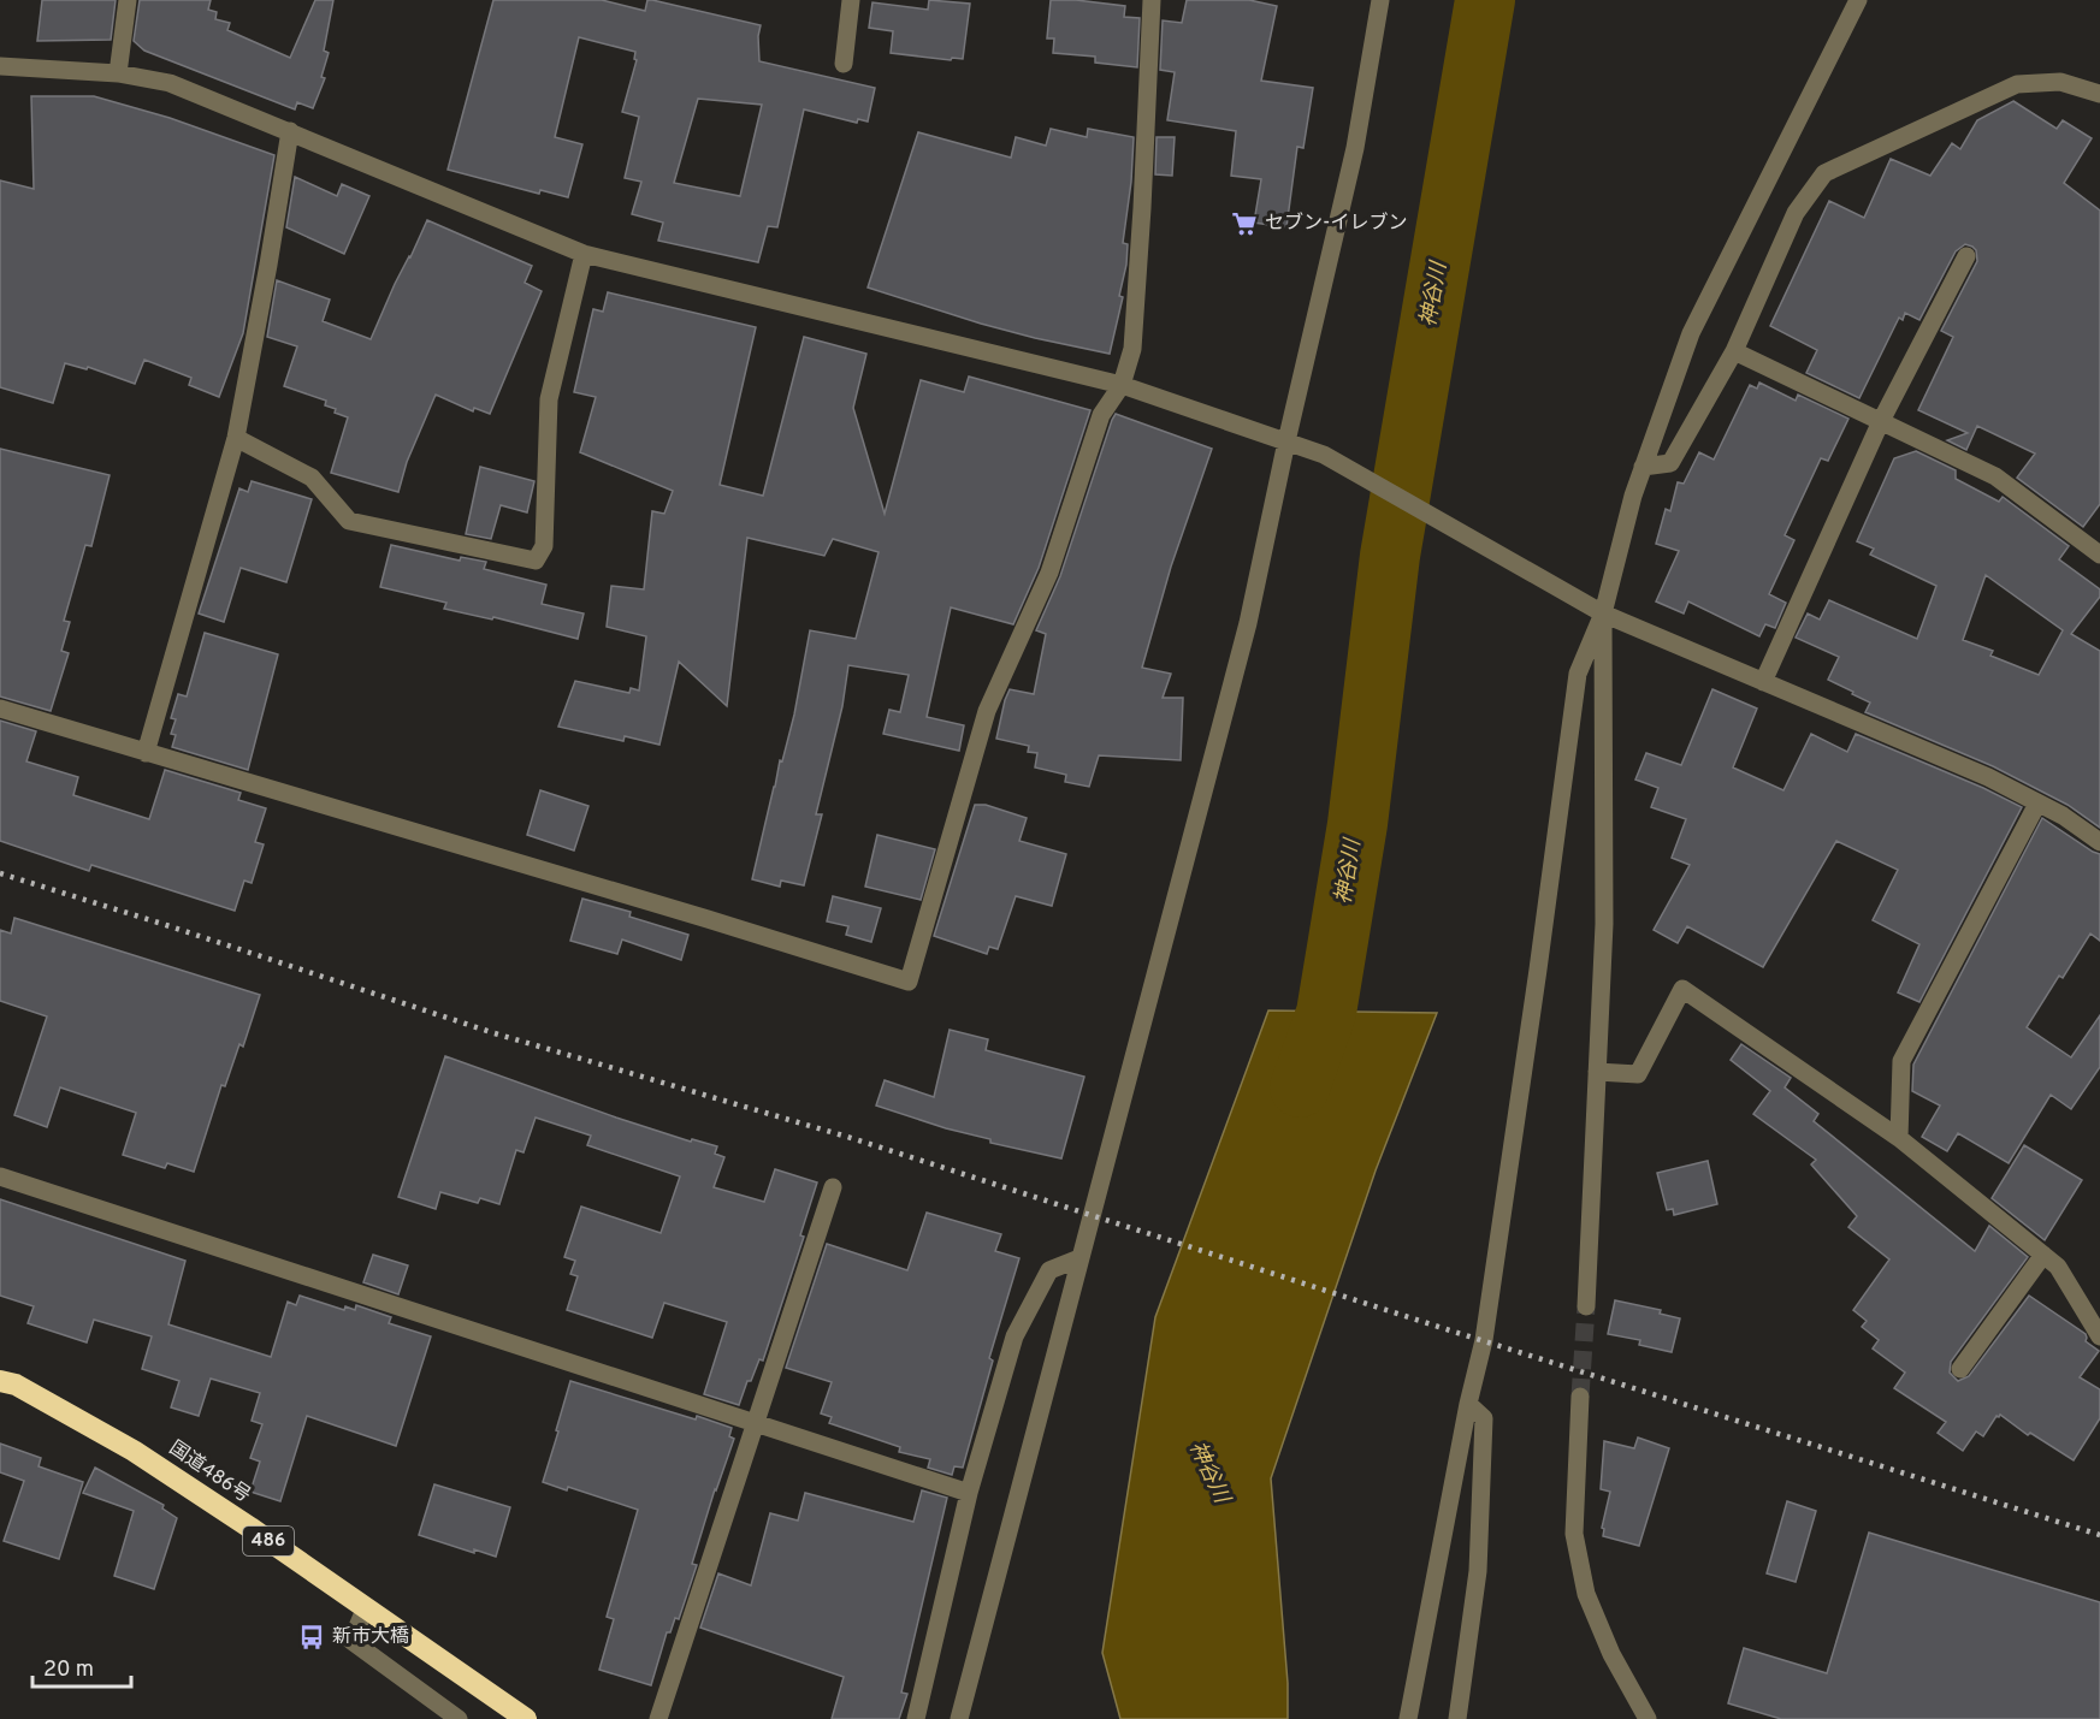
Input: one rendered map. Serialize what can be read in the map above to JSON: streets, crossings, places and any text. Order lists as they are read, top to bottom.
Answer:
{
  "streets": {
    "highway": ["国道486号", "486"]
  },
  "water": ["神谷川"],
  "places": {
    "supermarket": ["セブン-イレブン"],
    "bus stop": ["新市大橋"]
  },
  "scale_bar": "20 m"
}
